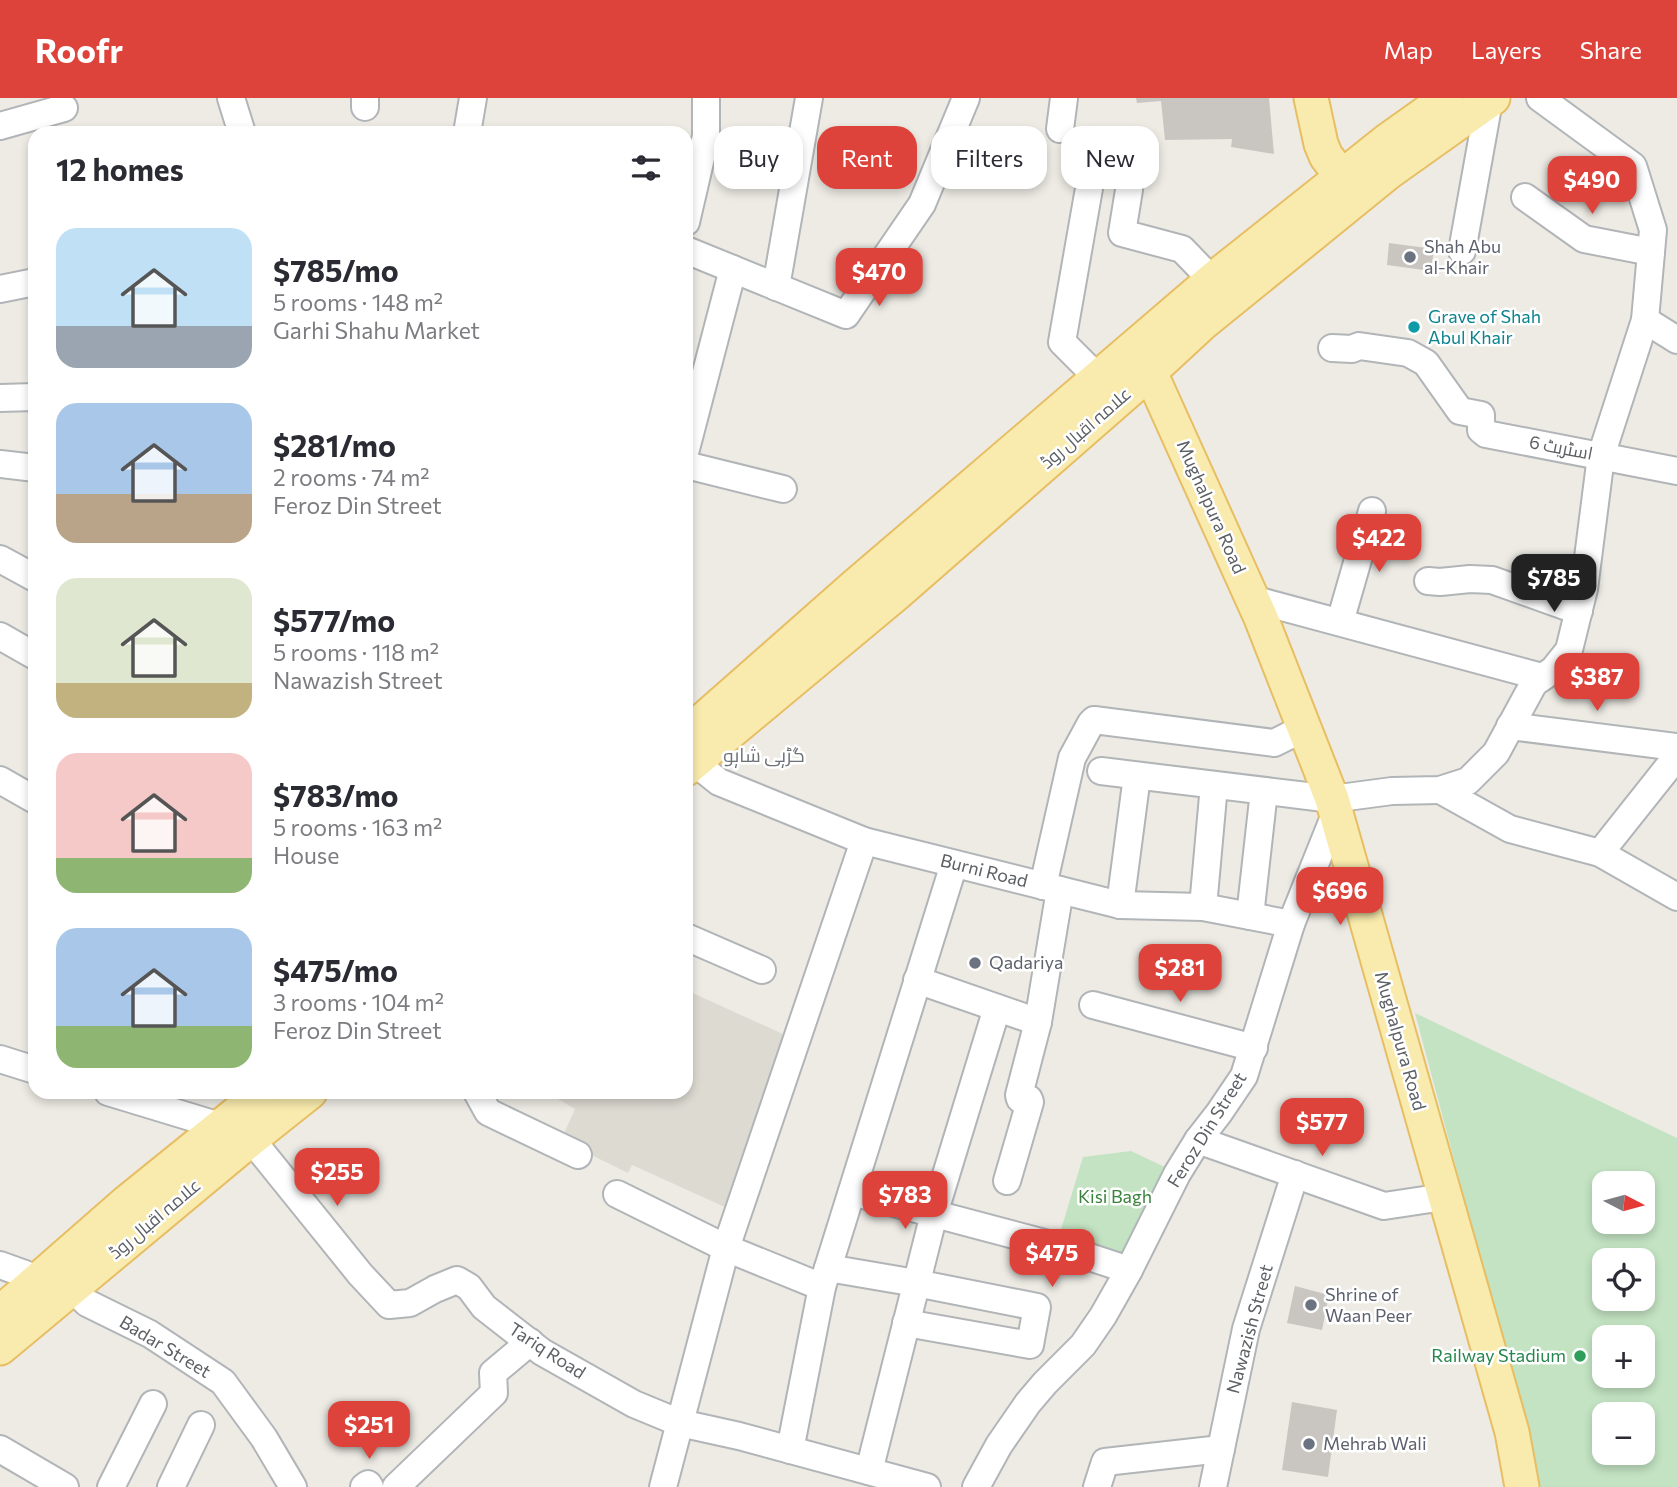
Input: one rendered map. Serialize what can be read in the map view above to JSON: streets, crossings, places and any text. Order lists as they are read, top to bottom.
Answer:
{
  "streets": {
    "main road": ["علامہ اقبال روڈ", "Mughalpura Road"],
    "street": [
      "اسٹریٹ 6",
      "Burni Road",
      "Feroz Din Street",
      "Nawazish Street",
      "Badar Street",
      "Tariq Road"
    ]
  },
  "crossings": [
    ["علامہ اقبال روڈ", "Mughalpura Road"],
    ["علامہ اقبال روڈ", "Badar Street"],
    ["علامہ اقبال روڈ", "Tariq Road"],
    ["Mughalpura Road", "Feroz Din Street"],
    ["Burni Road", "Feroz Din Street"]
  ],
  "districts": ["گڑہی شاہو"],
  "parks": ["Kisi Bagh"],
  "places": [
    "Shah Abu al-Khair",
    "Grave of Shah Abul Khair",
    "Qadariya",
    "Shrine of Waan Peer",
    "Railway Stadium",
    "Mehrab Wali"
  ],
  "north": "right",
  "page": {
    "header": "Roofr",
    "nav": ["Map", "Layers", "Share"],
    "chip": [
      "Buy",
      "Rent",
      "Filters",
      "New"
    ],
    "heading": "12 homes",
    "price": [
      "$490",
      "$470",
      "$422",
      "$785",
      "$387",
      "$696",
      "$281",
      "$577",
      "$255",
      "$783",
      "$475",
      "$251"
    ],
    "list": [
      {
        "name": "$785/mo",
        "note": "5 rooms · 148 m² · Garhi Shahu Market"
      },
      {
        "name": "$281/mo",
        "note": "2 rooms · 74 m² · Feroz Din Street"
      },
      {
        "name": "$577/mo",
        "note": "5 rooms · 118 m² · Nawazish Street"
      },
      {
        "name": "$783/mo",
        "note": "5 rooms · 163 m² · House"
      },
      {
        "name": "$475/mo",
        "note": "3 rooms · 104 m² · Feroz Din Street"
      }
    ],
    "map_buttons": ["+", "−"]
  }
}
